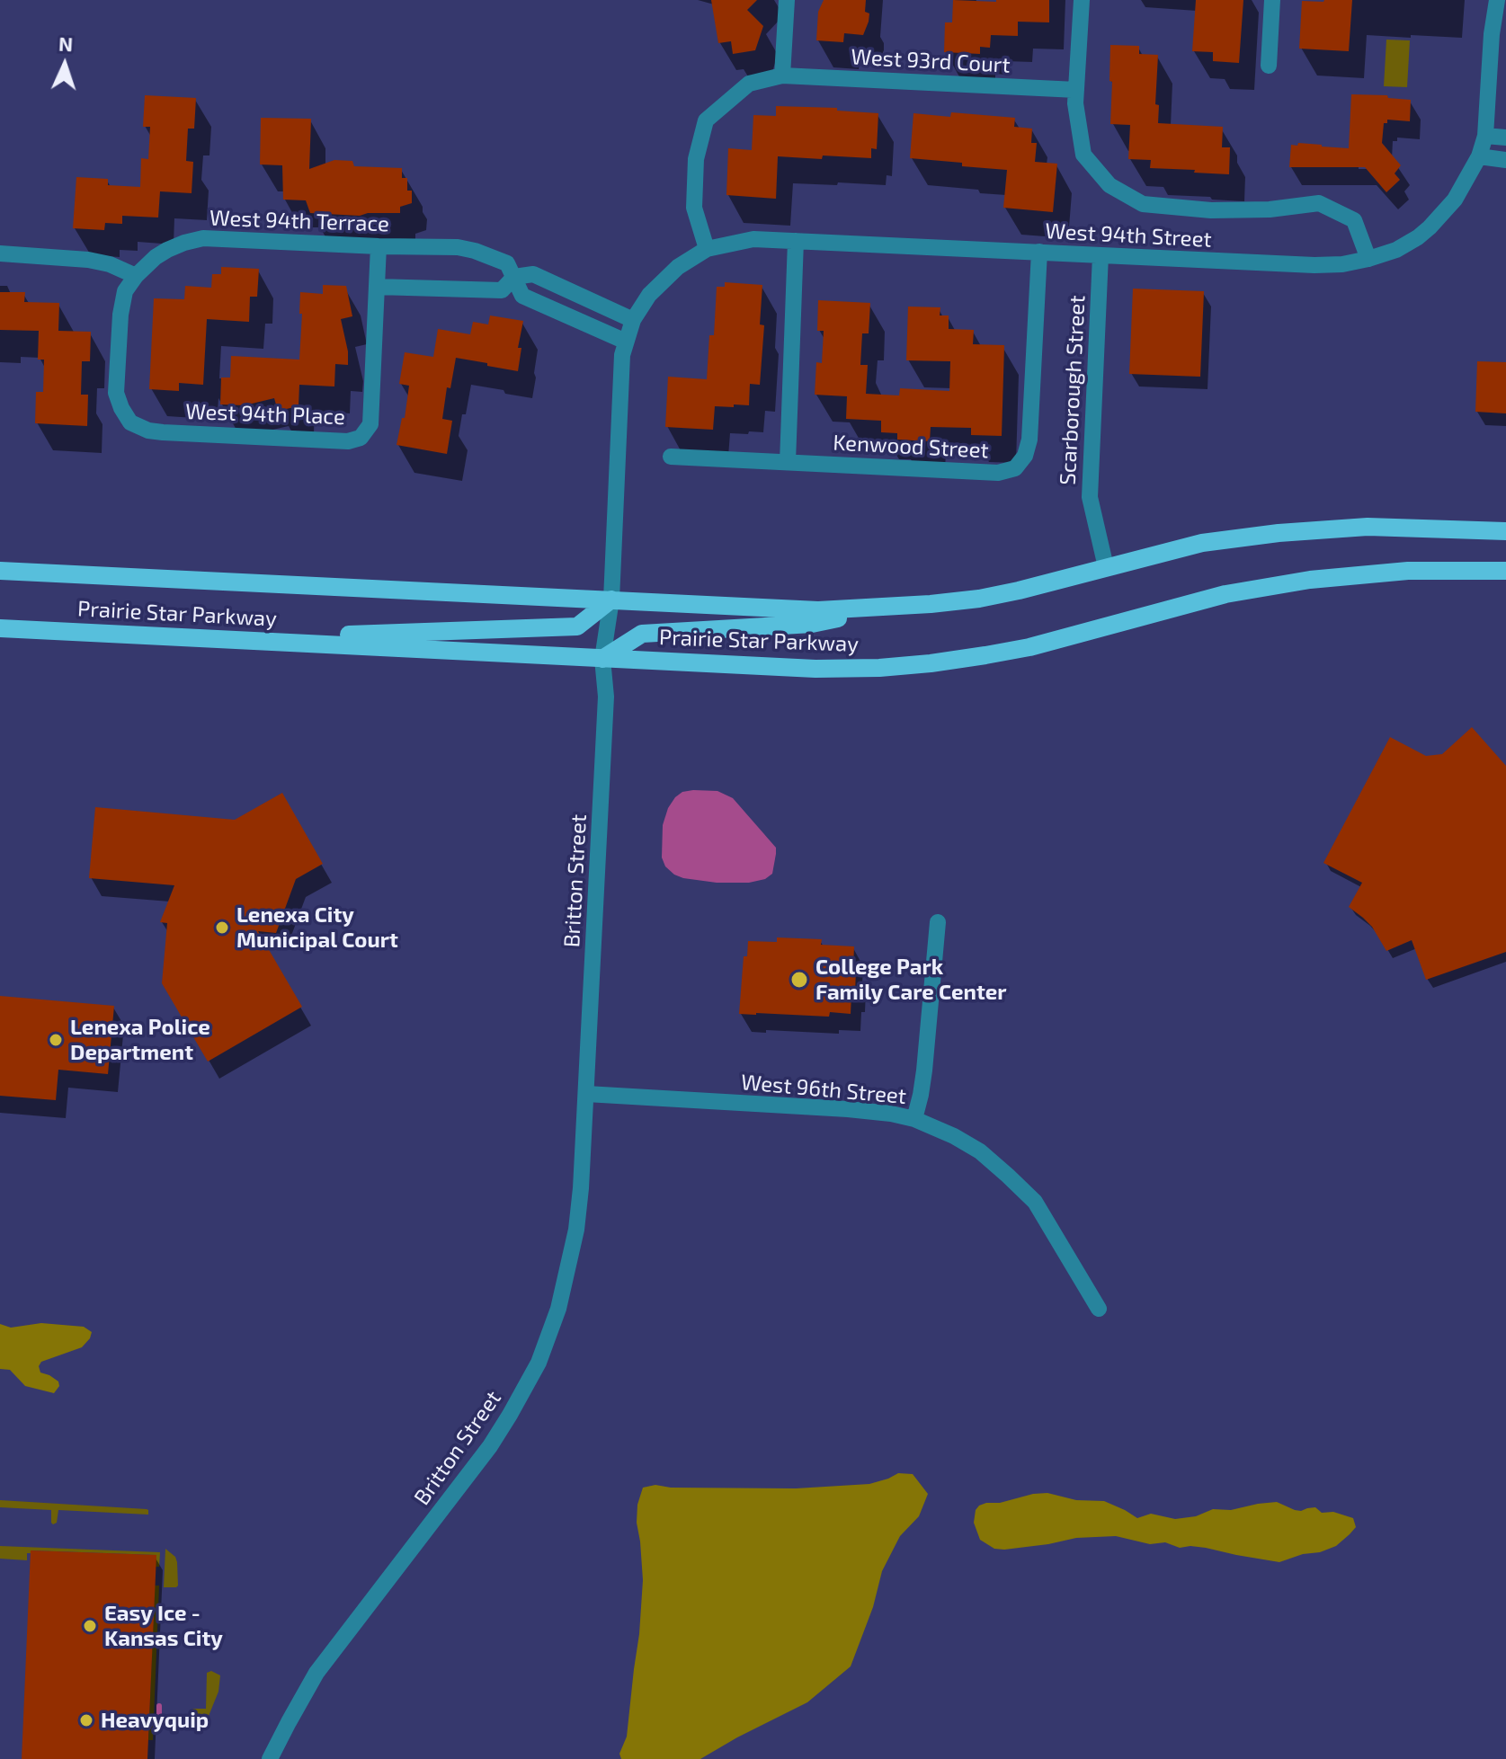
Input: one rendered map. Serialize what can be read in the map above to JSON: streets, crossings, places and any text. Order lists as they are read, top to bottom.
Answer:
{
  "streets": {
    "main road": ["Prairie Star Parkway"],
    "street": [
      "West 93rd Court",
      "West 94th Terrace",
      "West 94th Street",
      "Scarborough Street",
      "West 94th Place",
      "Kenwood Street",
      "Britton Street",
      "West 96th Street"
    ]
  },
  "crossings": [
    ["West 94th Terrace", "West 94th Place"],
    ["West 94th Terrace", "Britton Street"],
    ["West 94th Street", "Scarborough Street"],
    ["West 94th Street", "Kenwood Street"],
    ["West 94th Street", "Britton Street"],
    ["Scarborough Street", "Prairie Star Parkway"],
    ["Prairie Star Parkway", "Britton Street"],
    ["Britton Street", "West 96th Street"]
  ],
  "places": [
    "Lenexa City Municipal Court",
    "College Park Family Care Center",
    "Lenexa Police Department",
    "Easy Ice - Kansas City",
    "Heavyquip"
  ],
  "north": "top"
}
